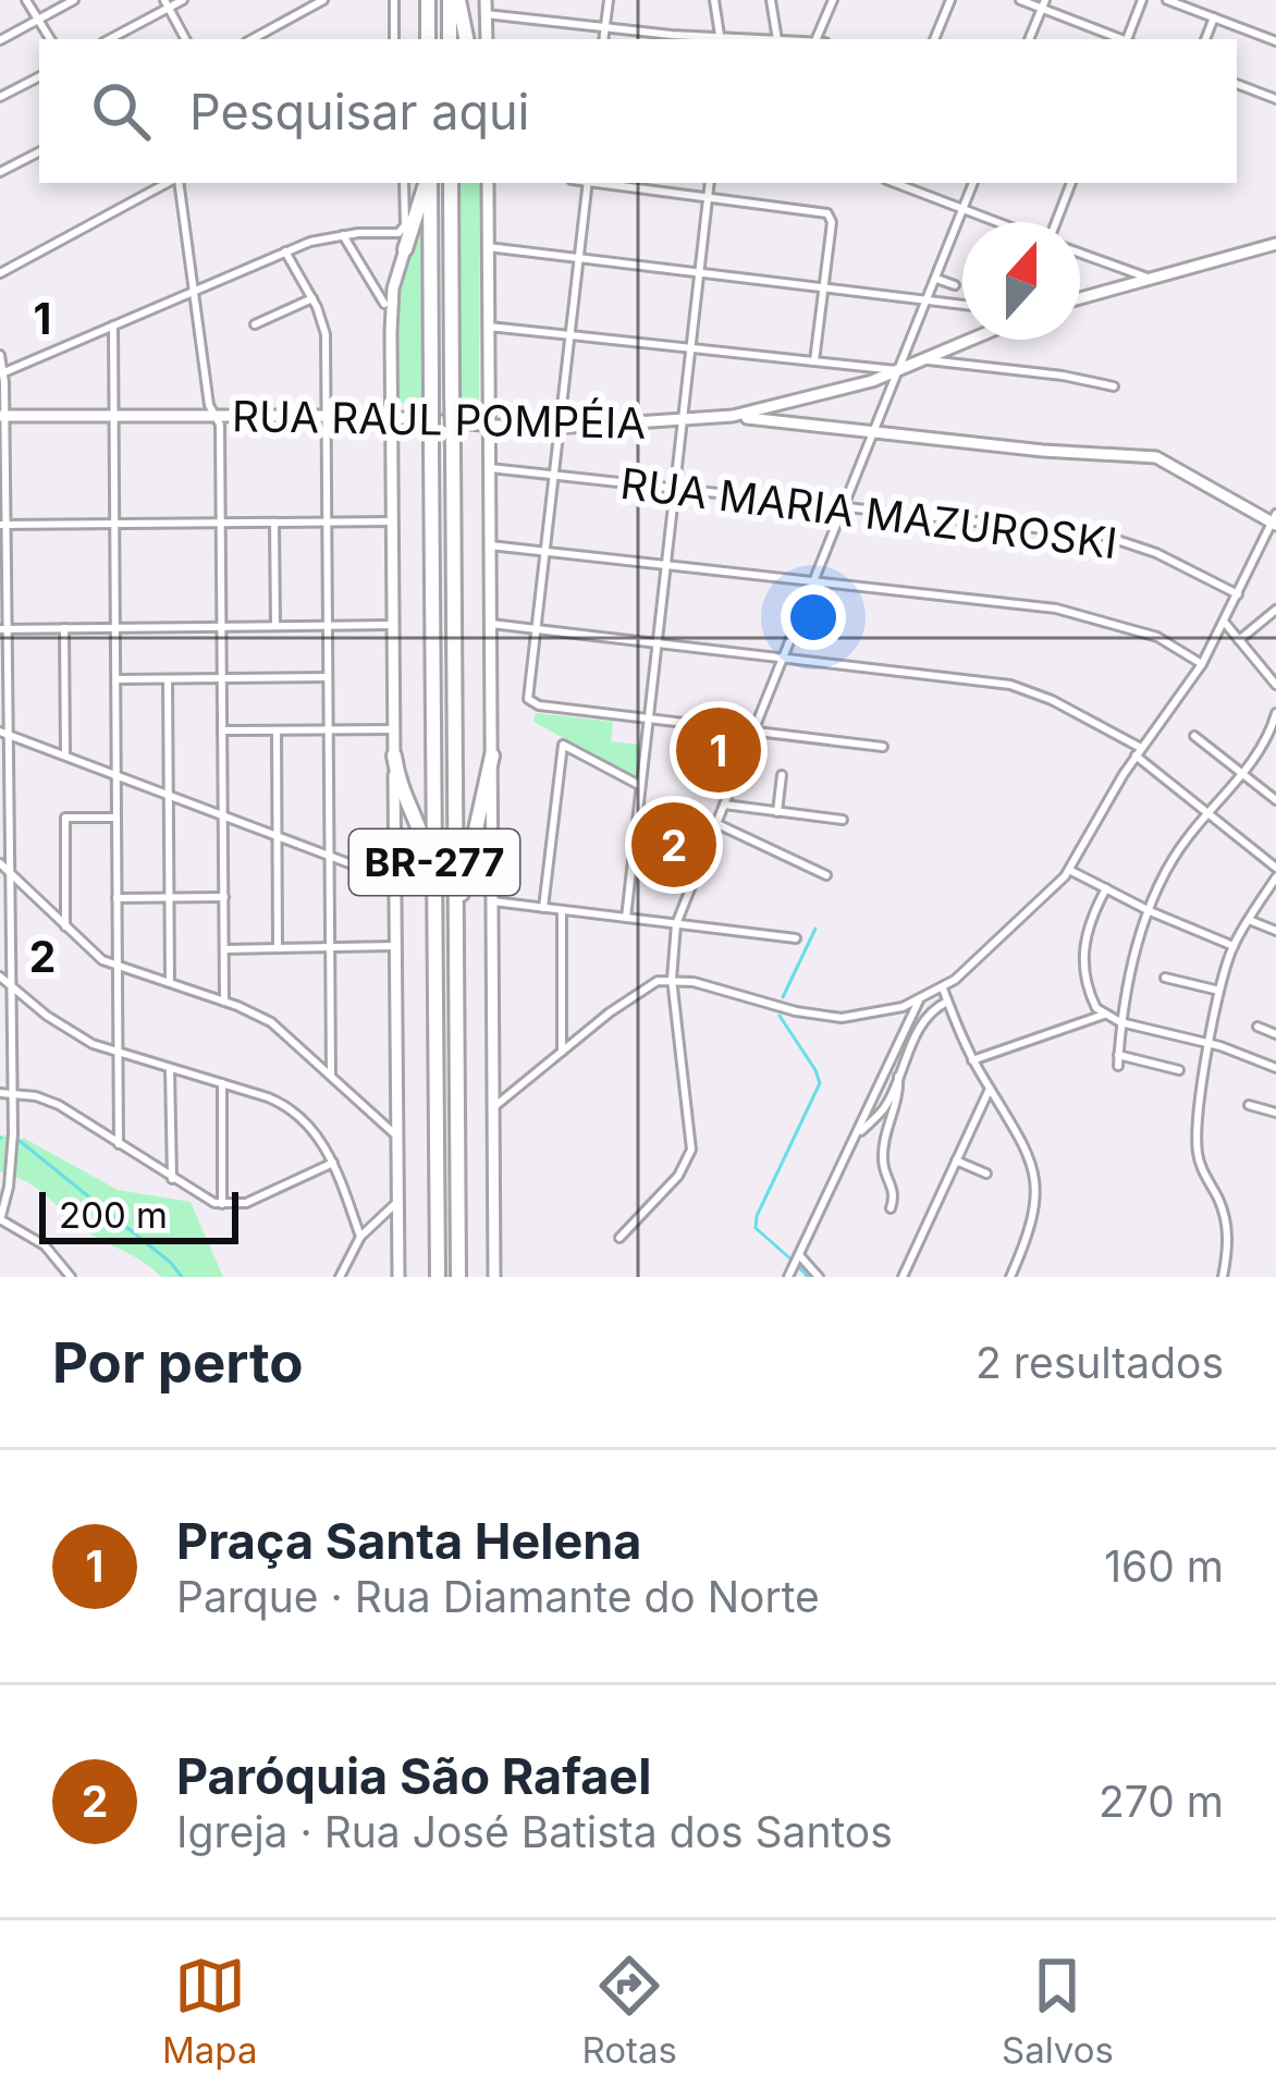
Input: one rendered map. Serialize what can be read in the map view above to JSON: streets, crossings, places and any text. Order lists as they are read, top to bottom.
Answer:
{
  "streets": {
    "highway": ["BR-277"],
    "main road": ["RUA RAUL POMPÉIA"],
    "street": ["RUA MARIA MAZUROSKI"]
  },
  "scale_bar": "200 m",
  "north": "top",
  "page": {
    "search": "Pesquisar aqui",
    "pins": ["1", "2"],
    "scale": "200 m",
    "heading": ["Por perto", "2 resultados"],
    "list": [
      {
        "mark": "1",
        "name": "Praça Santa Helena",
        "note": "Parque · Rua Diamante do Norte",
        "value": "160 m"
      },
      {
        "mark": "2",
        "name": "Paróquia São Rafael",
        "note": "Igreja · Rua José Batista dos Santos",
        "value": "270 m"
      }
    ],
    "nav": ["Mapa", "Rotas", "Salvos"]
  },
  "grid": {
    "rows": ["1", "2"]
  }
}
